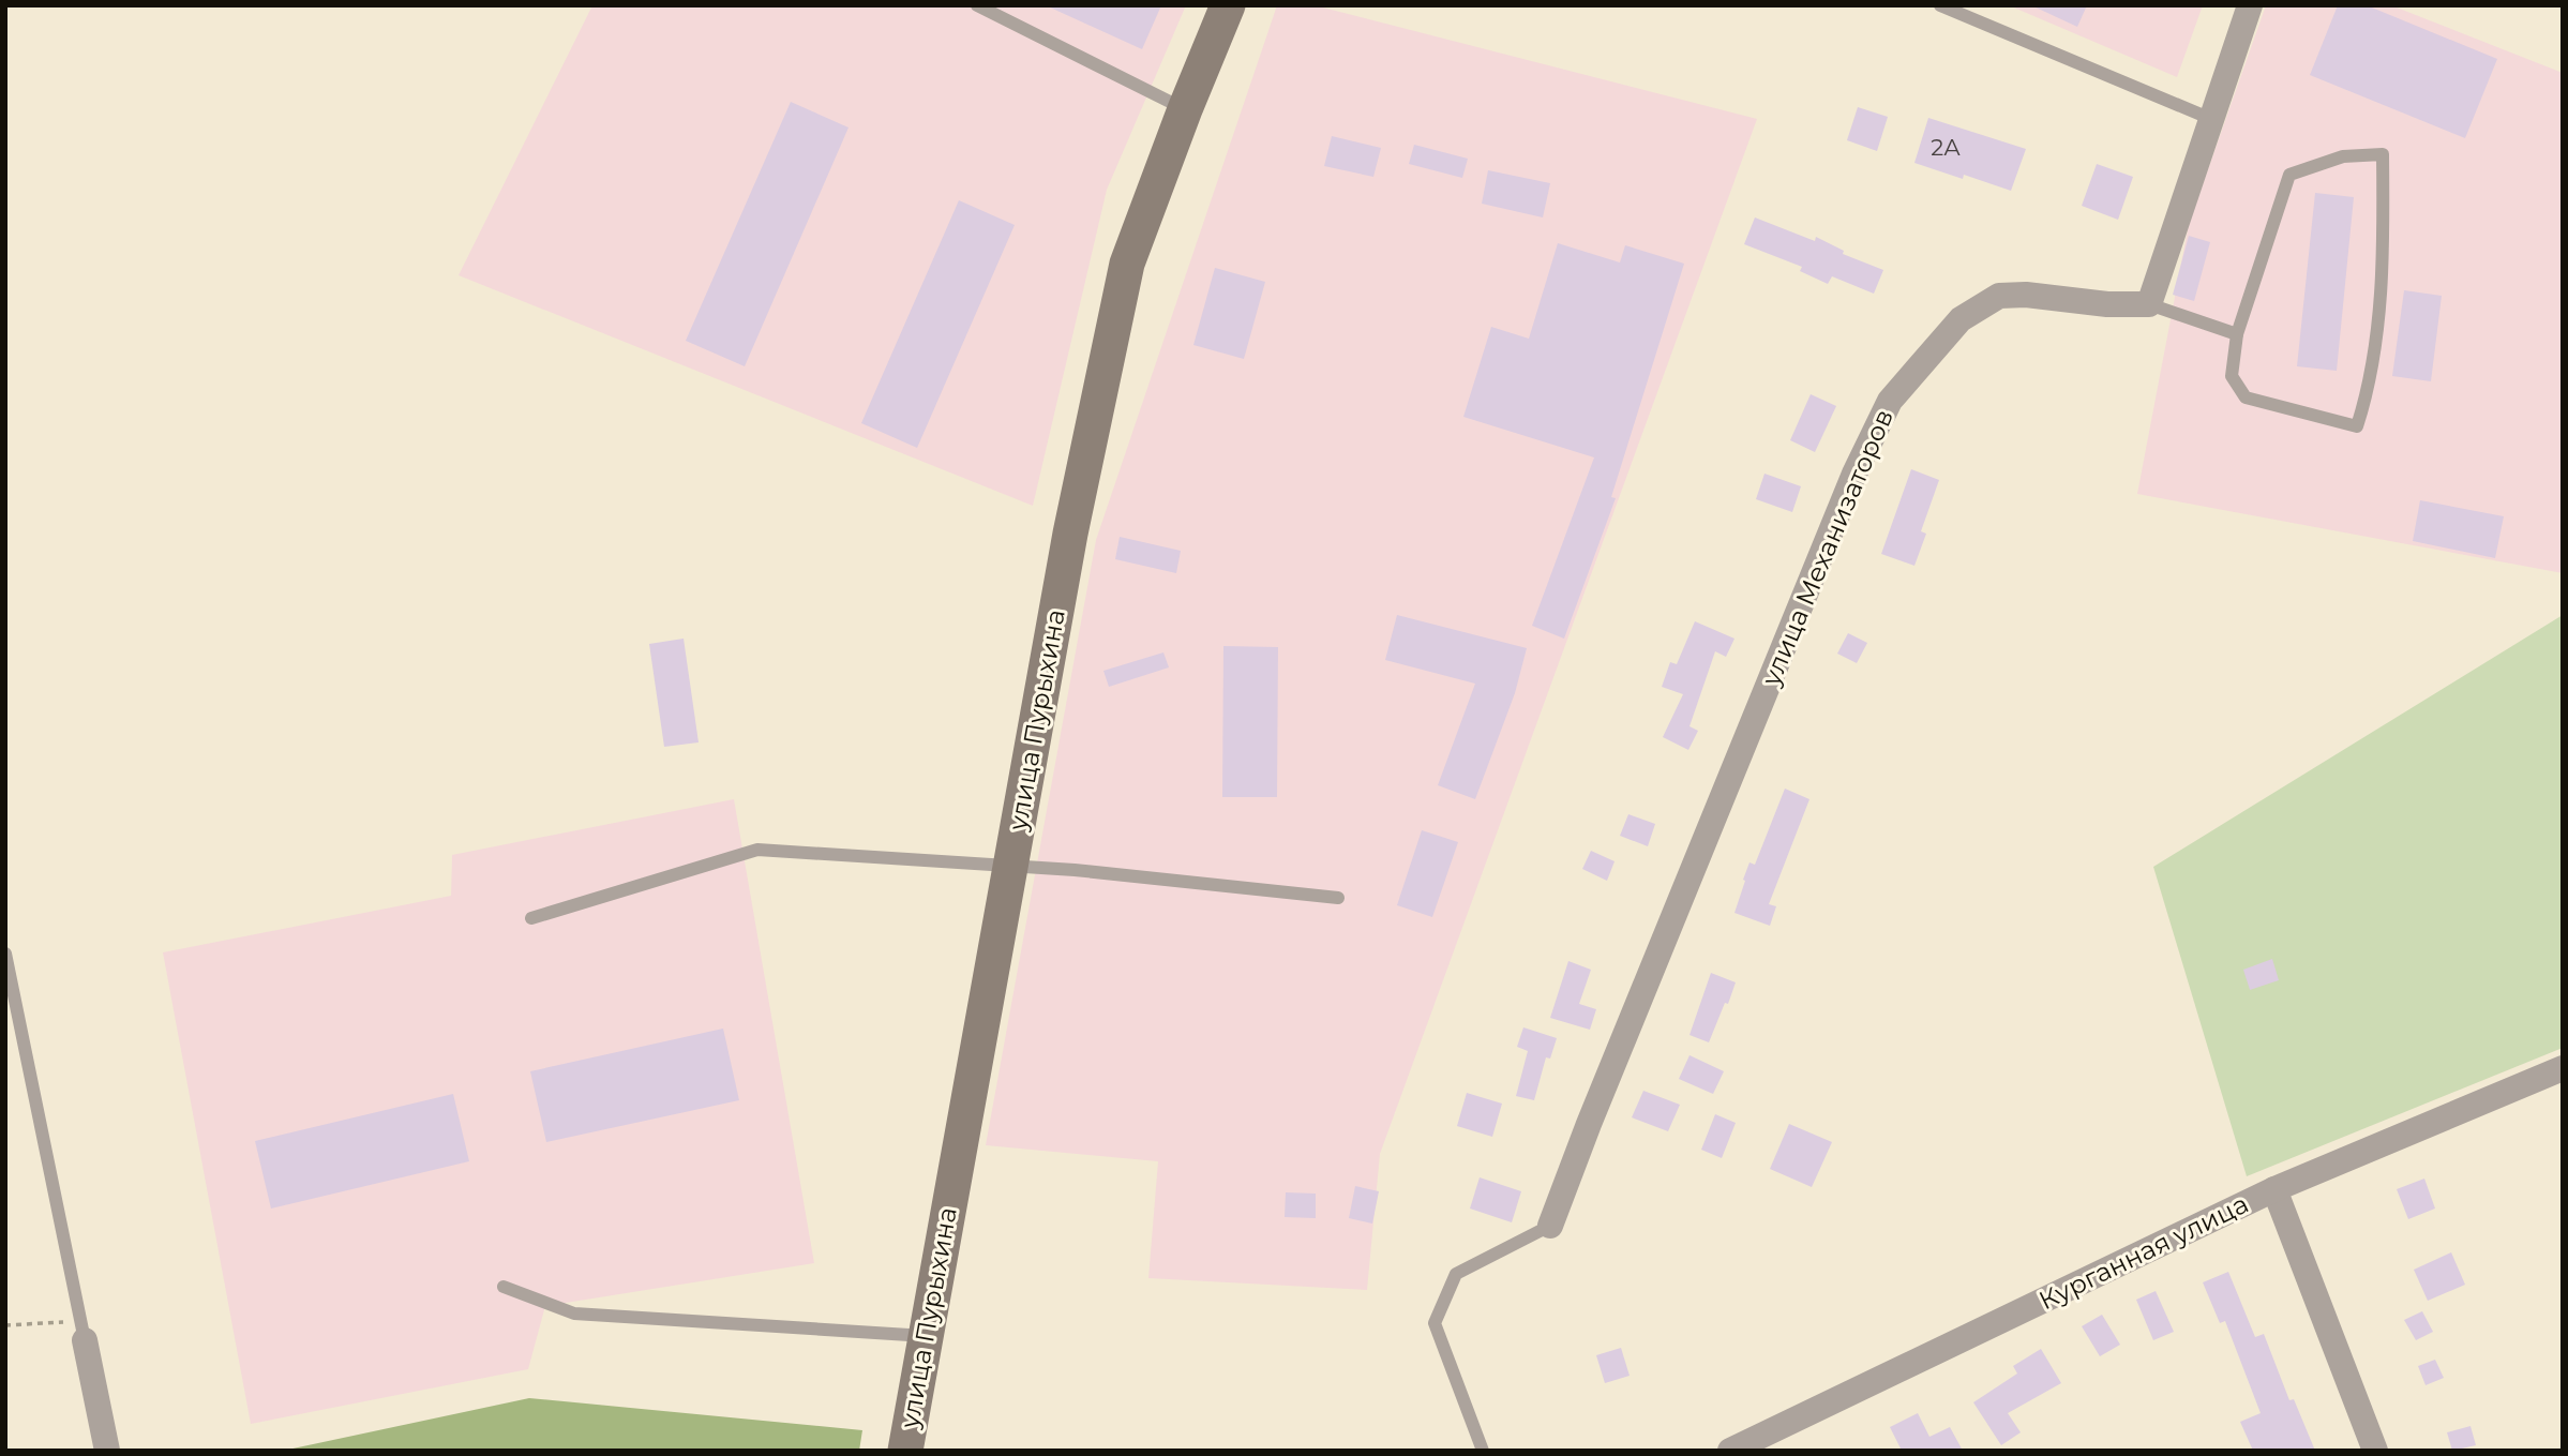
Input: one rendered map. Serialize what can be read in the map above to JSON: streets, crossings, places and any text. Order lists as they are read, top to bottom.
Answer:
{
  "streets": {
    "street": ["улица Механизаторов", "улица Пурыхина", "Курганная улица"]
  },
  "house_numbers": ["2А"]
}
